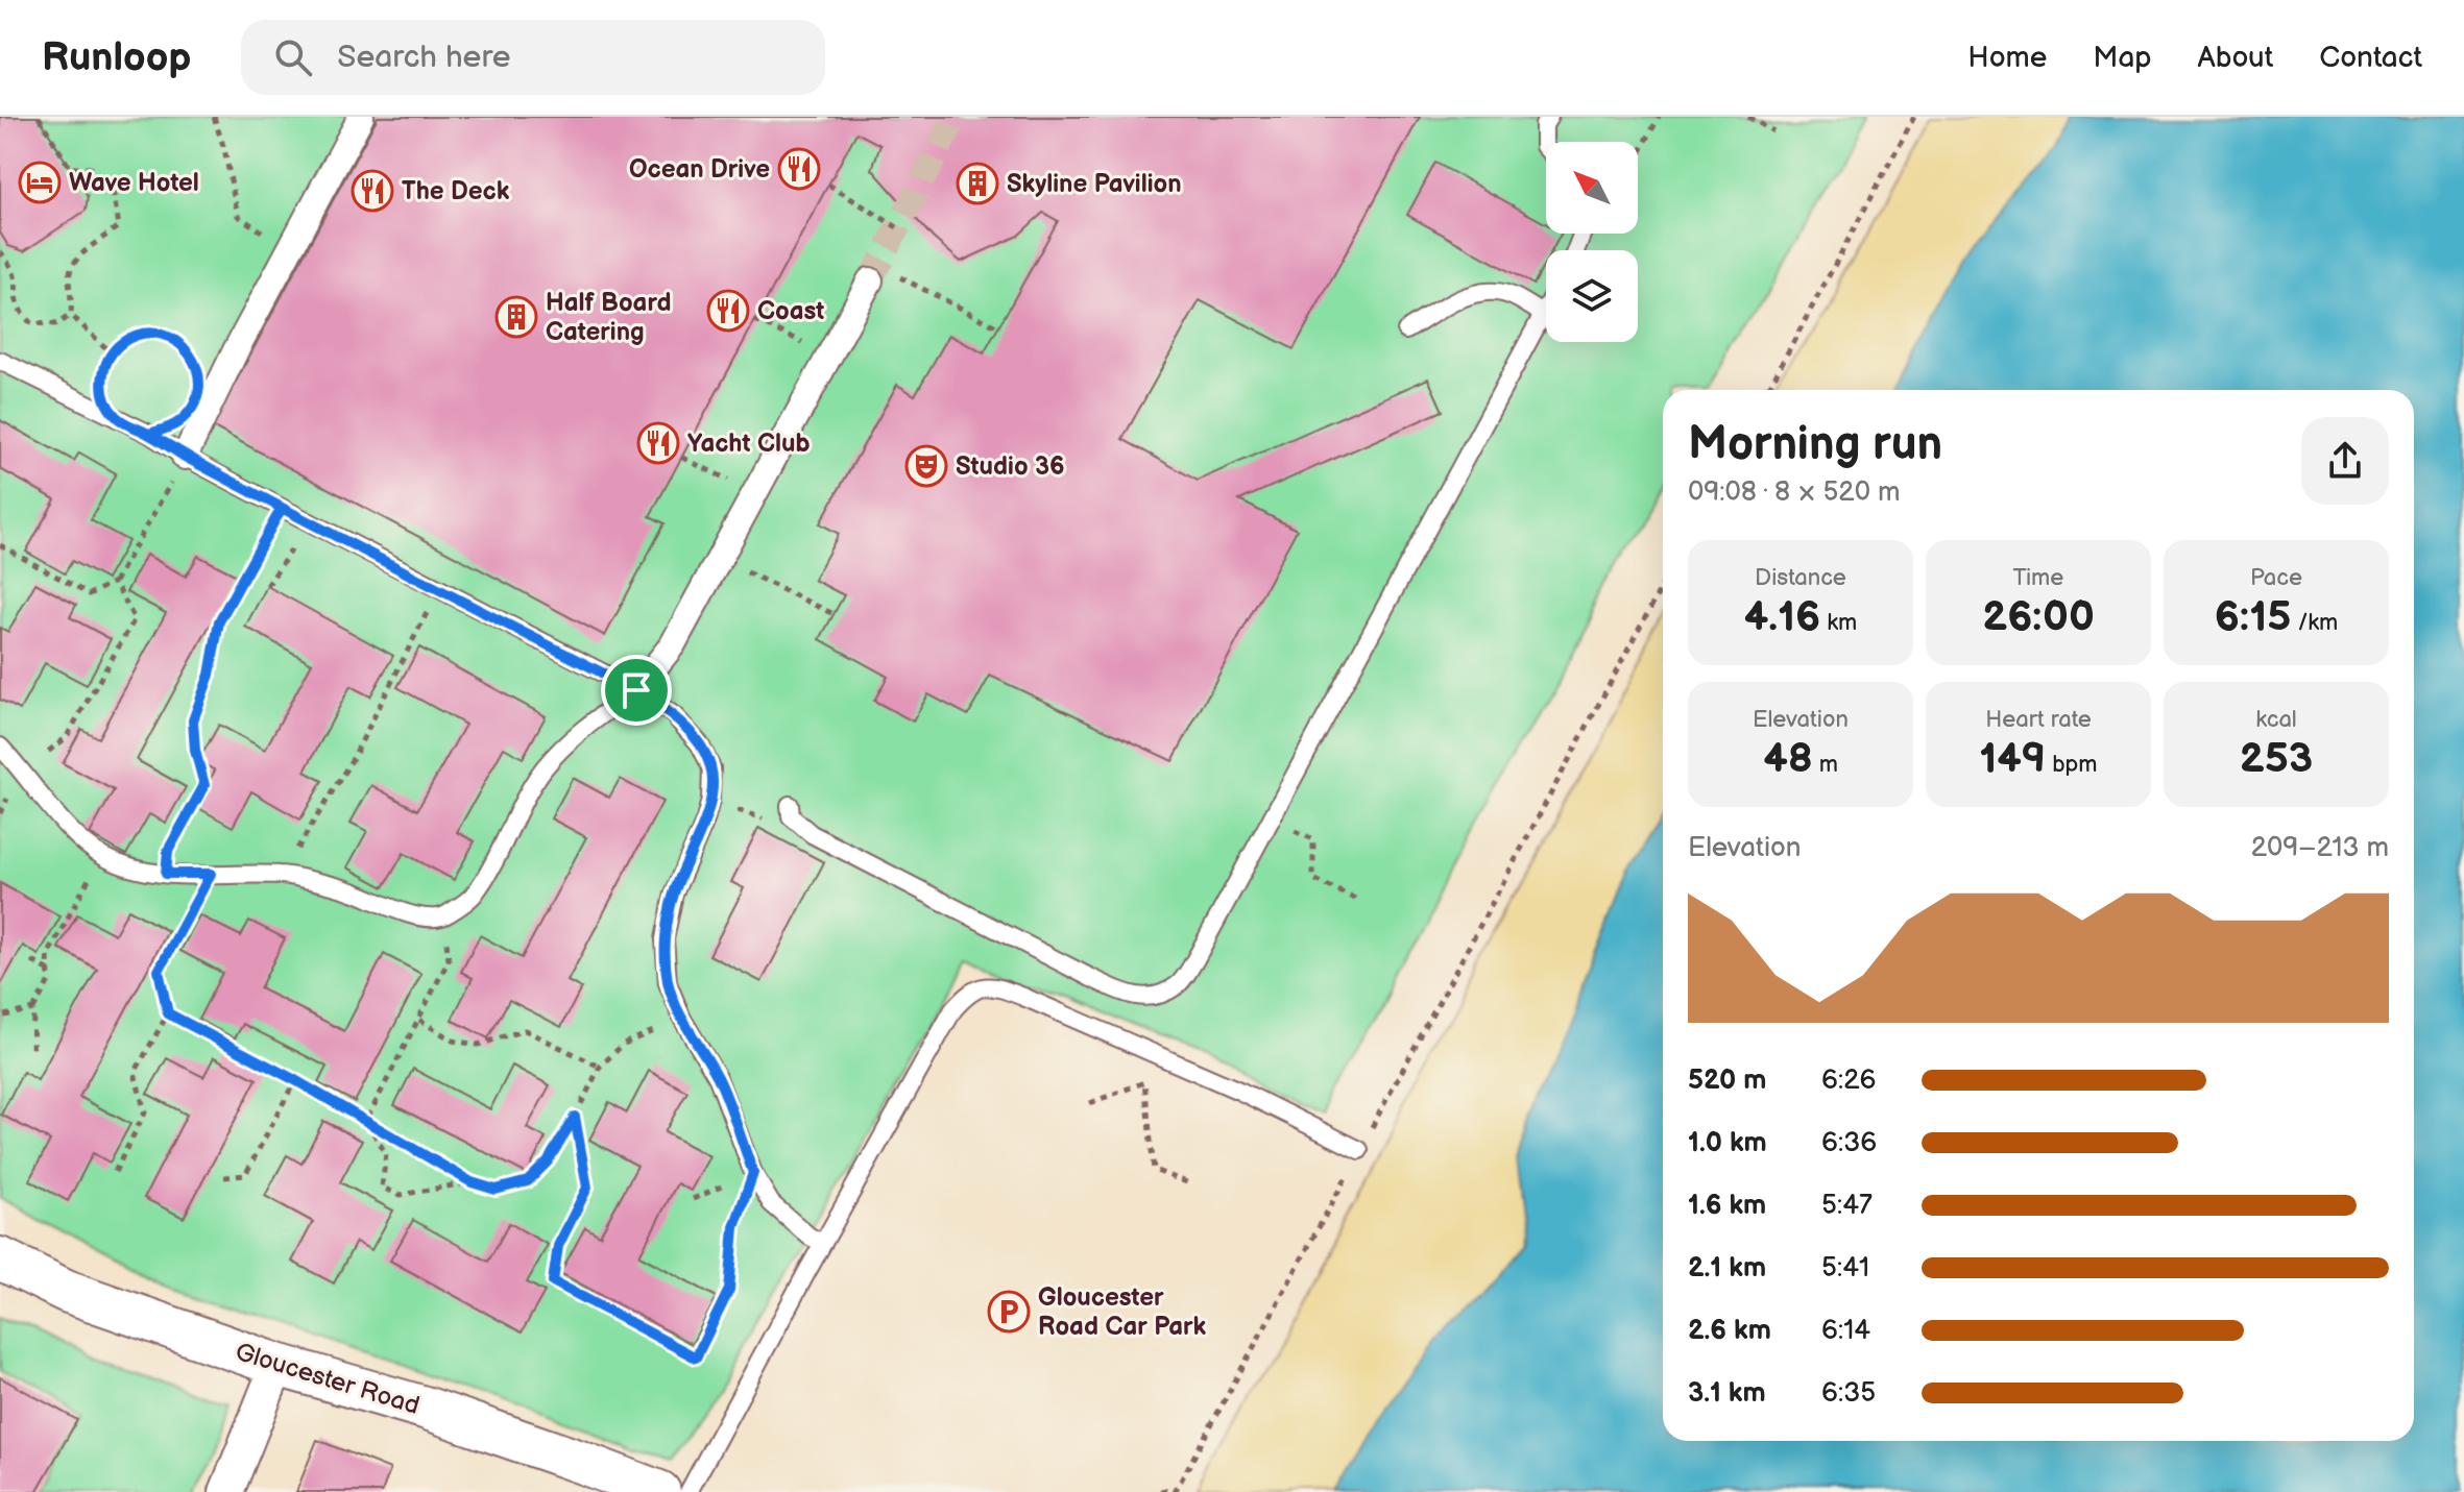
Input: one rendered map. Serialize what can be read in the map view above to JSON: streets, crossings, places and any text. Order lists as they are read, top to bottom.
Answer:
{
  "streets": {
    "street": ["Gloucester Road"]
  },
  "places": {
    "restaurant": [
      "Ocean Drive",
      "The Deck",
      "Coast",
      "Yacht Club"
    ],
    "hotel": ["Wave Hotel"],
    "building": ["Skyline Pavilion", "Half Board Catering"],
    "theatre": ["Studio 36"],
    "parking": ["Gloucester Road Car Park"]
  },
  "north": "top left",
  "page": {
    "header": "Runloop",
    "search": "Search here",
    "nav": [
      "Home",
      "Map",
      "About",
      "Contact"
    ],
    "heading": ["Morning run", "09:08 · 8 × 520 m"],
    "stats": [
      ["Distance", "4.16 km"],
      ["Time", "26:00"],
      ["Pace", "6:15 /km"],
      ["Elevation", "48 m"],
      ["Heart rate", "149 bpm"],
      ["kcal", "253"]
    ],
    "chart": ["Elevation", "209–213 m"],
    "list": [
      {
        "name": "520 m",
        "note": "6:26"
      },
      {
        "name": "1.0 km",
        "note": "6:36"
      },
      {
        "name": "1.6 km",
        "note": "5:47"
      },
      {
        "name": "2.1 km",
        "note": "5:41"
      },
      {
        "name": "2.6 km",
        "note": "6:14"
      },
      {
        "name": "3.1 km",
        "note": "6:35"
      }
    ]
  }
}
